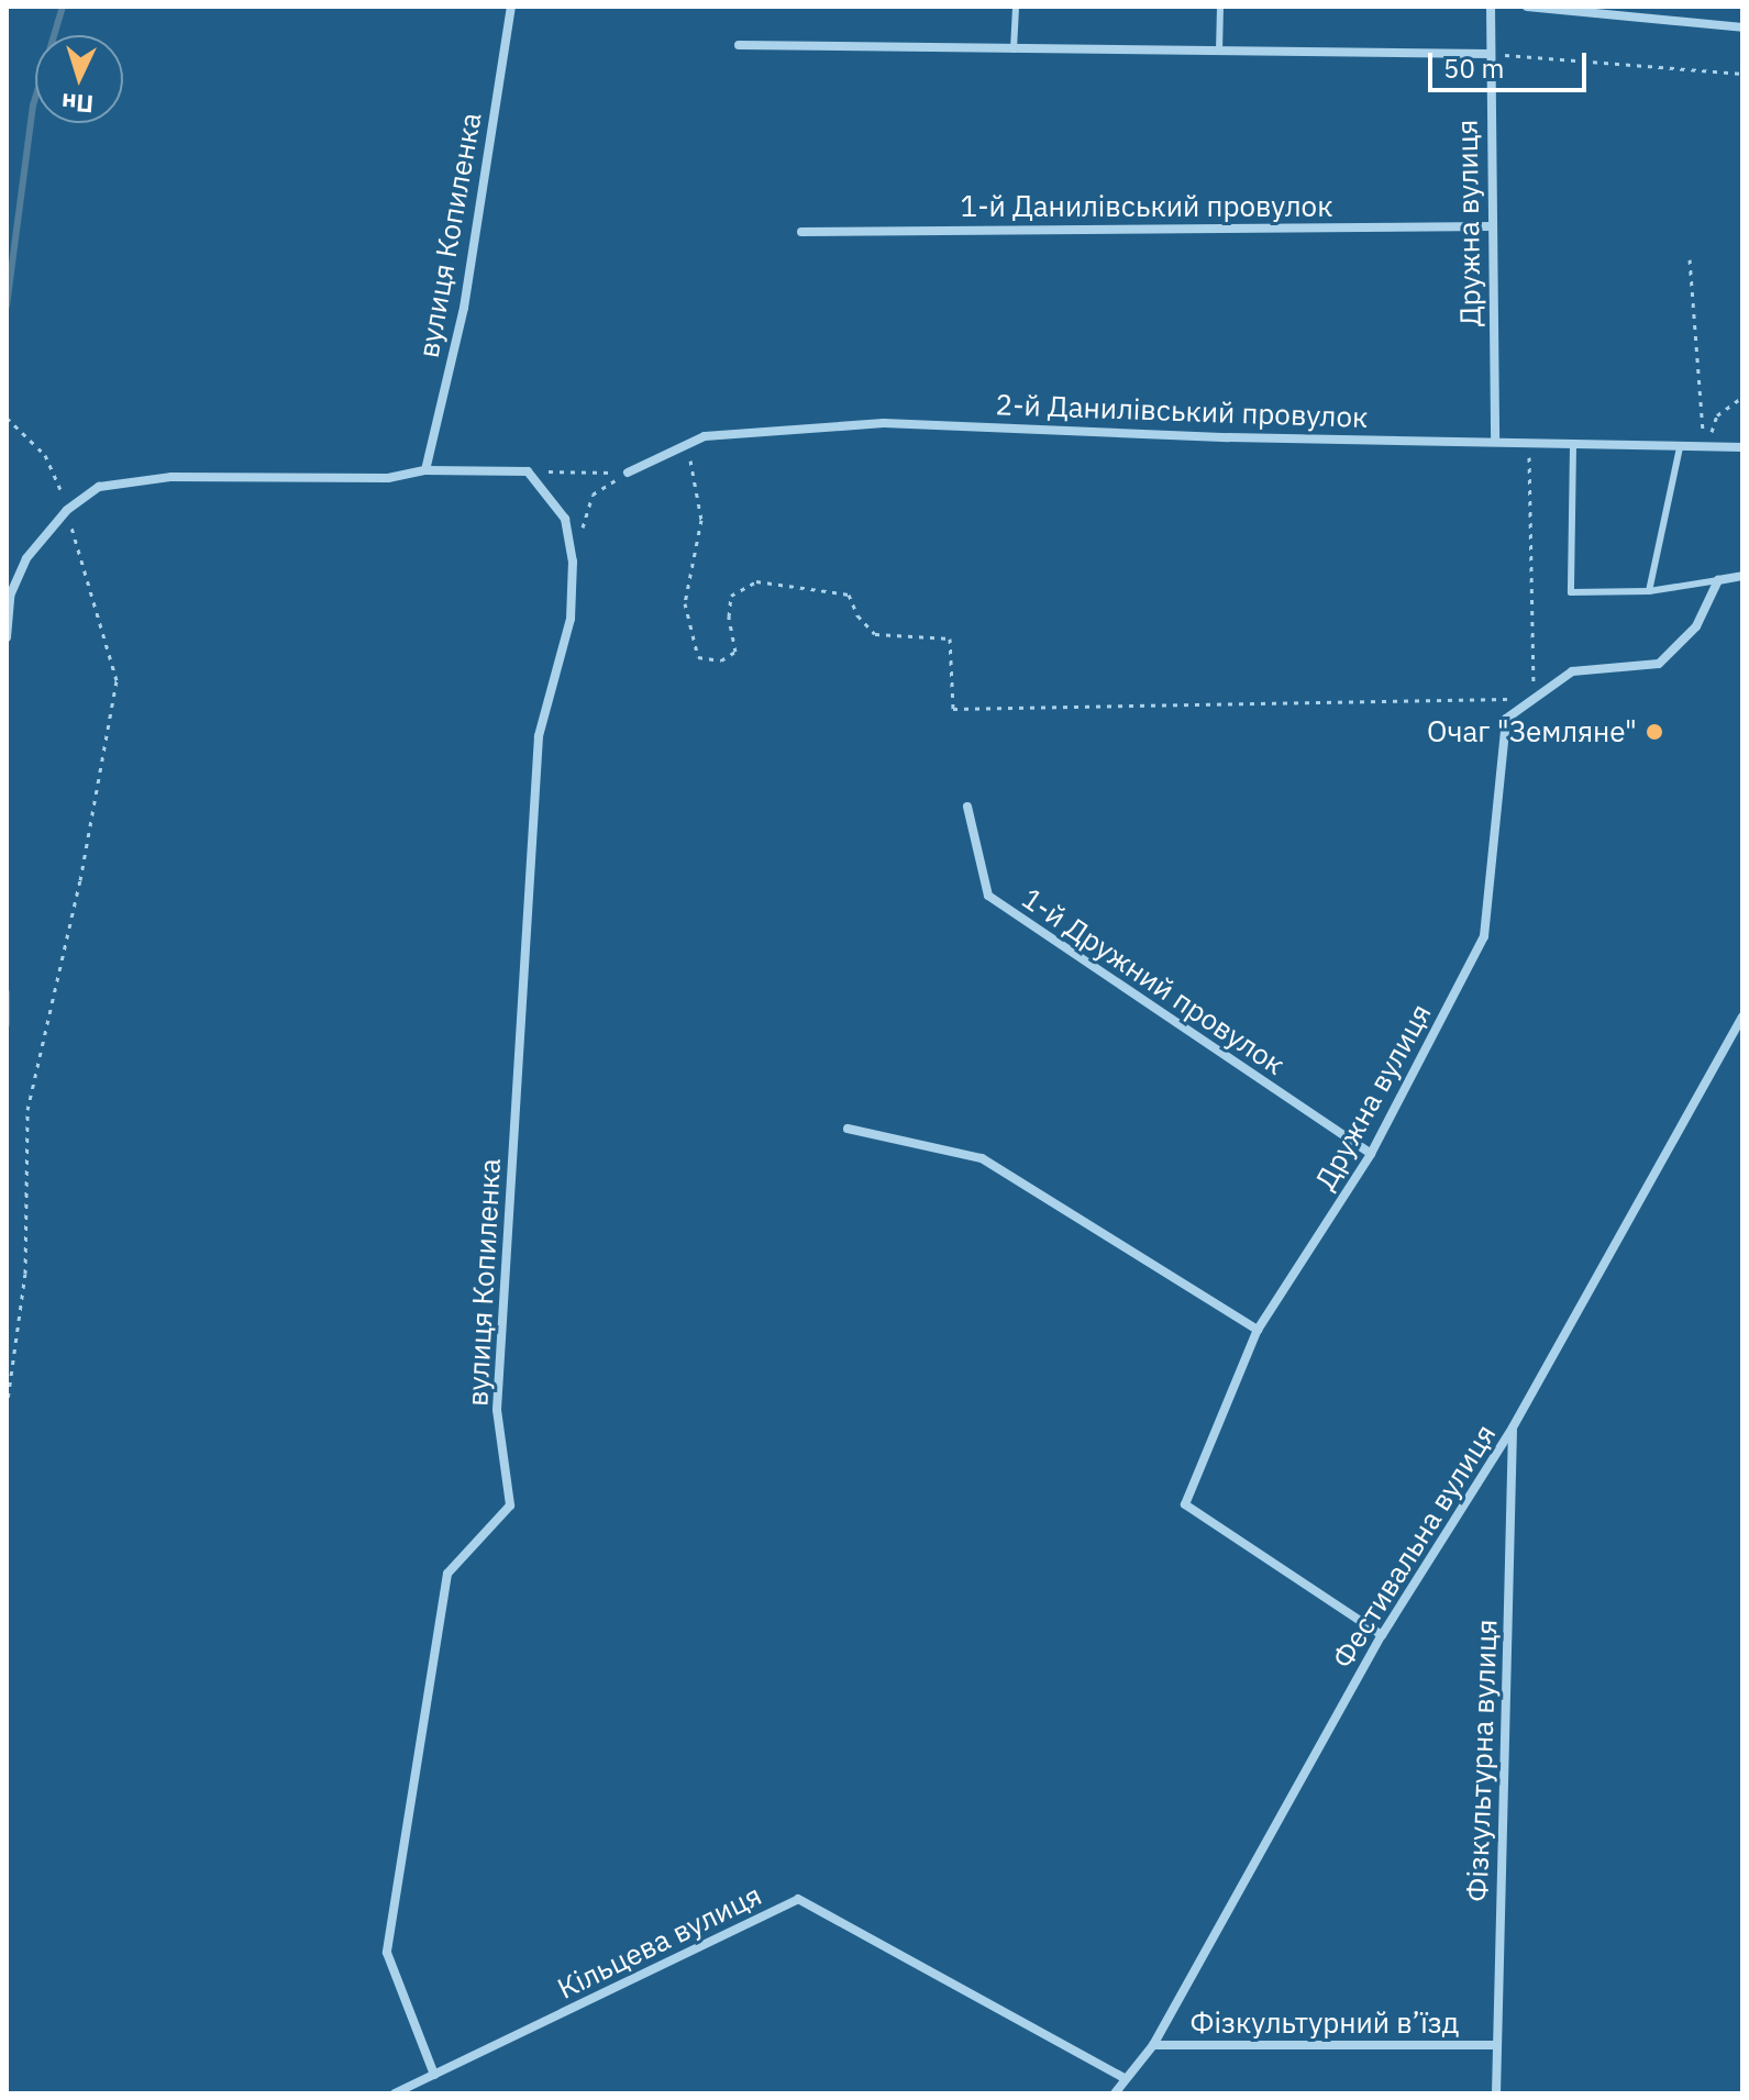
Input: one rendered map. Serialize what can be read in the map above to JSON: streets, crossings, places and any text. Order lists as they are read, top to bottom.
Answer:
{
  "streets": {
    "street": [
      "1-й Данилівський провулок",
      "Дружна вулиця",
      "вулиця Копиленка",
      "2-й Данилівський провулок",
      "1-й Дружний провулок",
      "Фестивальна вулиця",
      "Фізкультурна вулиця",
      "Кільцева вулиця",
      "Фізкультурний в’їзд"
    ]
  },
  "crossings": [
    ["1-й Данилівський провулок", "Дружна вулиця"],
    ["Дружна вулиця", "2-й Данилівський провулок"],
    ["Дружна вулиця", "1-й Дружний провулок"],
    ["Дружна вулиця", "Фестивальна вулиця"],
    ["вулиця Копиленка", "Кільцева вулиця"],
    ["Фестивальна вулиця", "Фізкультурна вулиця"],
    ["Фестивальна вулиця", "Кільцева вулиця"],
    ["Фестивальна вулиця", "Фізкультурний в’їзд"],
    ["Фізкультурна вулиця", "Фізкультурний в’їзд"]
  ],
  "places": ["Очаг \"Земляне\""],
  "scale_bar": "50 m",
  "north": "bottom"
}
